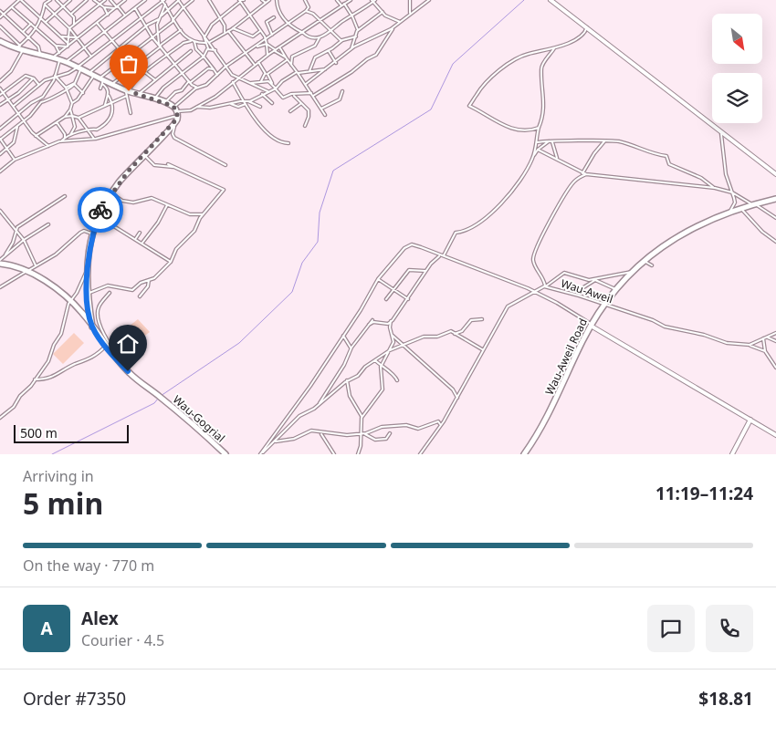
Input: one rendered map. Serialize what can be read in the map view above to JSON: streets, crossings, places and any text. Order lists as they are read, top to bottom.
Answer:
{
  "streets": {
    "main road": ["Wau-Aweil Road", "Wau-Gogrial"],
    "street": ["Wau-Aweil"]
  },
  "crossings": [
    ["Wau-Aweil", "Wau-Aweil Road"]
  ],
  "scale_bar": "500 m",
  "north": "bottom right",
  "page": {
    "scale": "500 m",
    "heading": ["5 min", "Arriving in", "11:19–11:24"],
    "panel": [
      "Alex",
      "Courier · 4.5",
      "Order #7350",
      "$18.81"
    ],
    "bar": "On the way · 770 m",
    "round": "A"
  }
}
